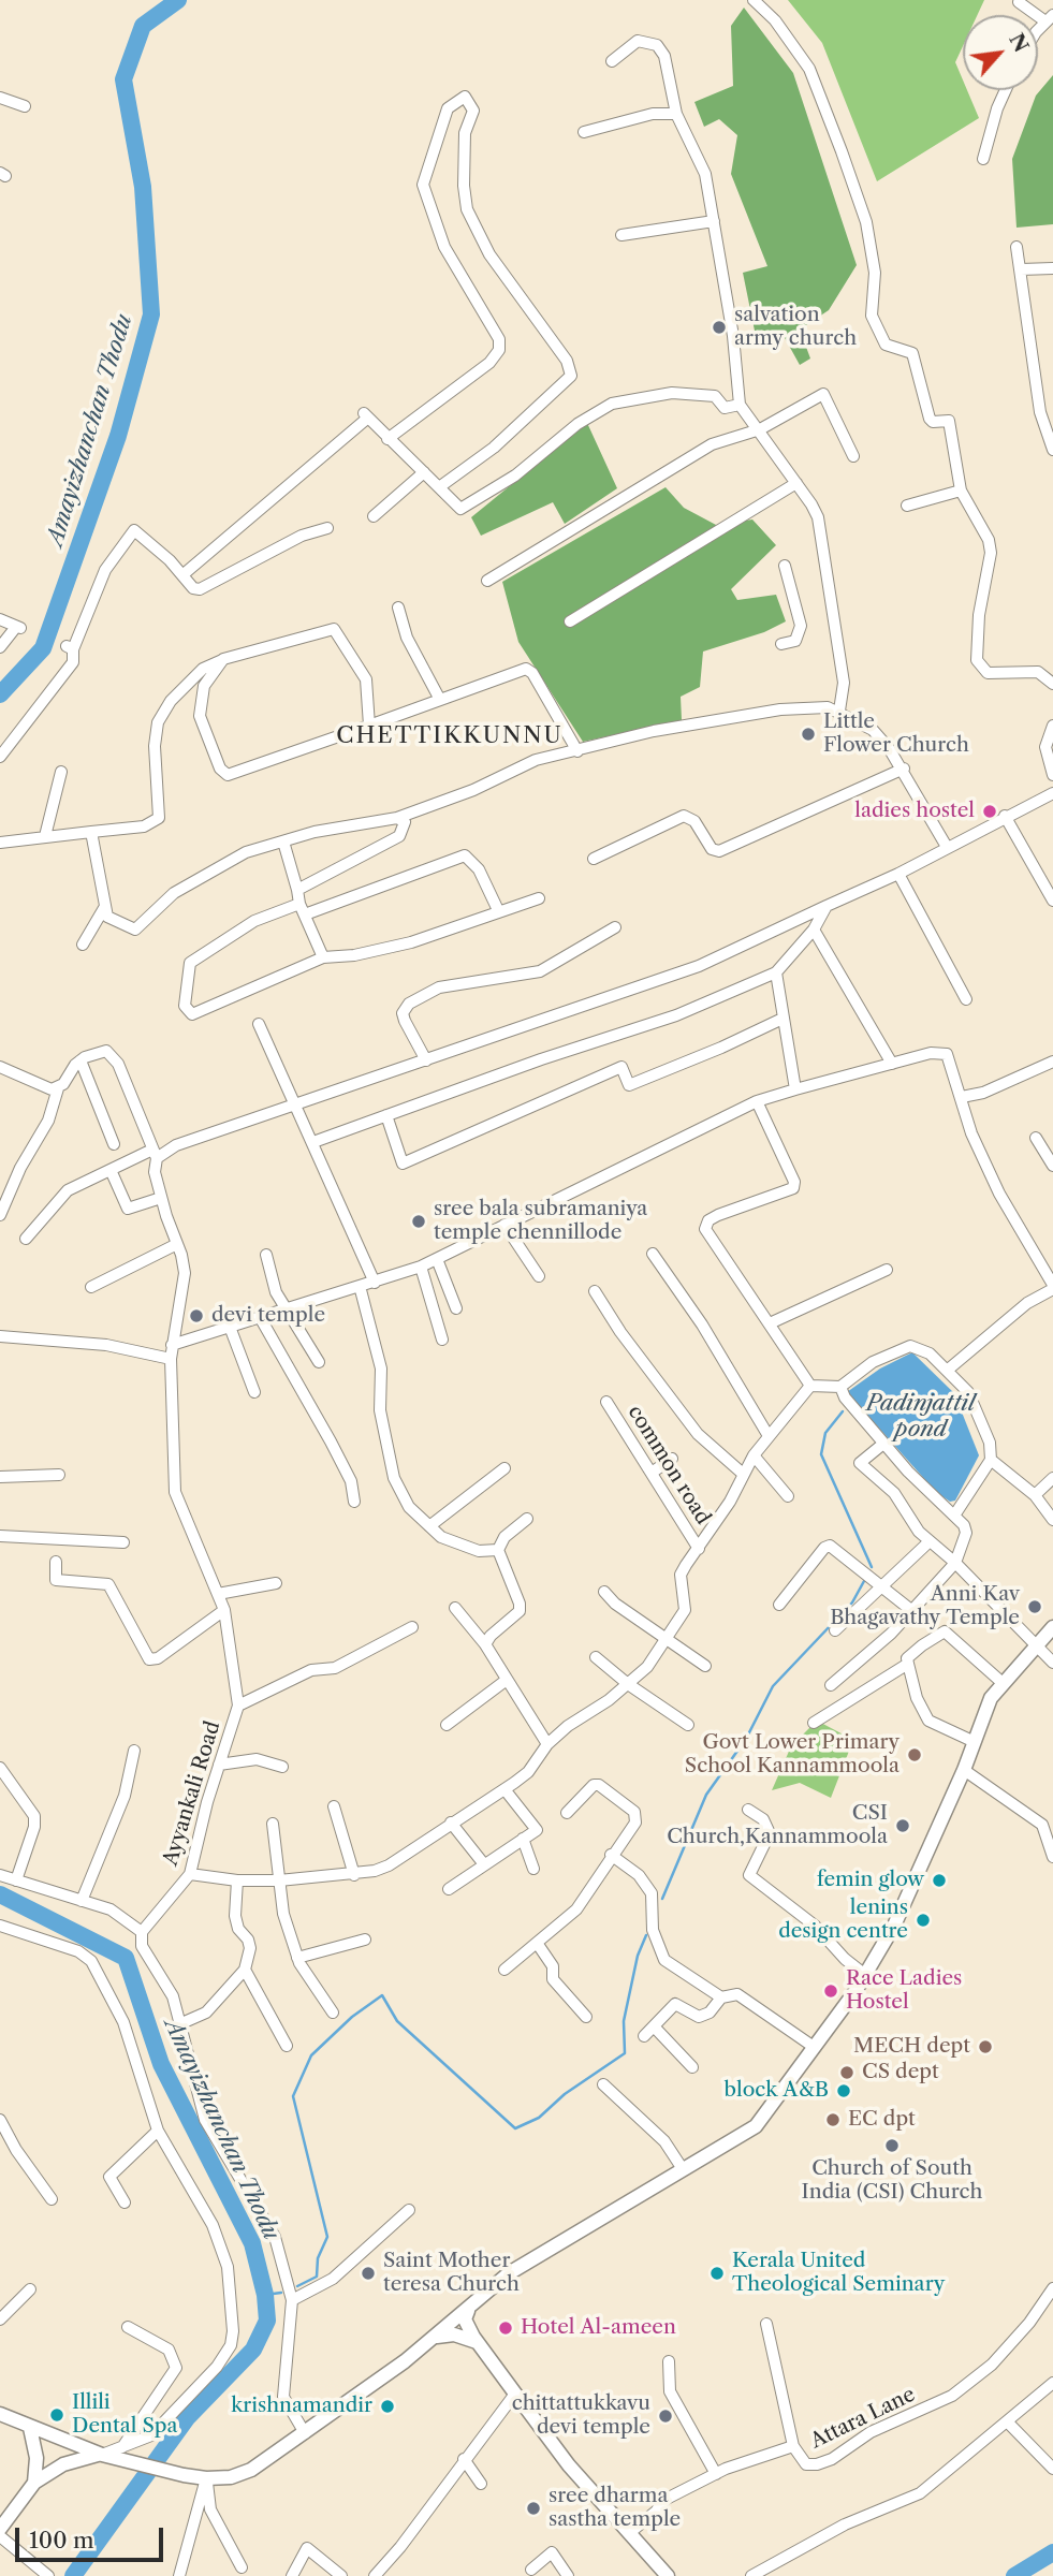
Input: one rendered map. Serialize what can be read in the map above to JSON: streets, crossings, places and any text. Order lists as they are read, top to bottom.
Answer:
{
  "streets": {
    "street": ["common road", "Ayyankali Road", "Attara Lane"]
  },
  "districts": ["CHETTIKKUNNU"],
  "water": ["Amayizhanchan Thodu", "Padinjattil pond"],
  "places": [
    "salvation army church",
    "Little Flower Church",
    "ladies hostel",
    "sree bala subramaniya temple chennillode",
    "devi temple",
    "Anni Kav Bhagavathy Temple",
    "Govt Lower Primary School Kannammoola",
    "CSI Church,Kannammoola",
    "femin glow",
    "lenins design centre",
    "Race Ladies Hostel",
    "MECH dept",
    "CS dept",
    "block A&B",
    "EC dpt",
    "Church of South India (CSI) Church",
    "Saint Mother teresa Church",
    "Kerala United Theological Seminary",
    "Hotel Al-ameen",
    "krishnamandir",
    "Illili Dental Spa",
    "chittattukkavu devi temple",
    "sree dharma sastha temple"
  ],
  "scale_bar": "100 m",
  "north": "top right"
}
